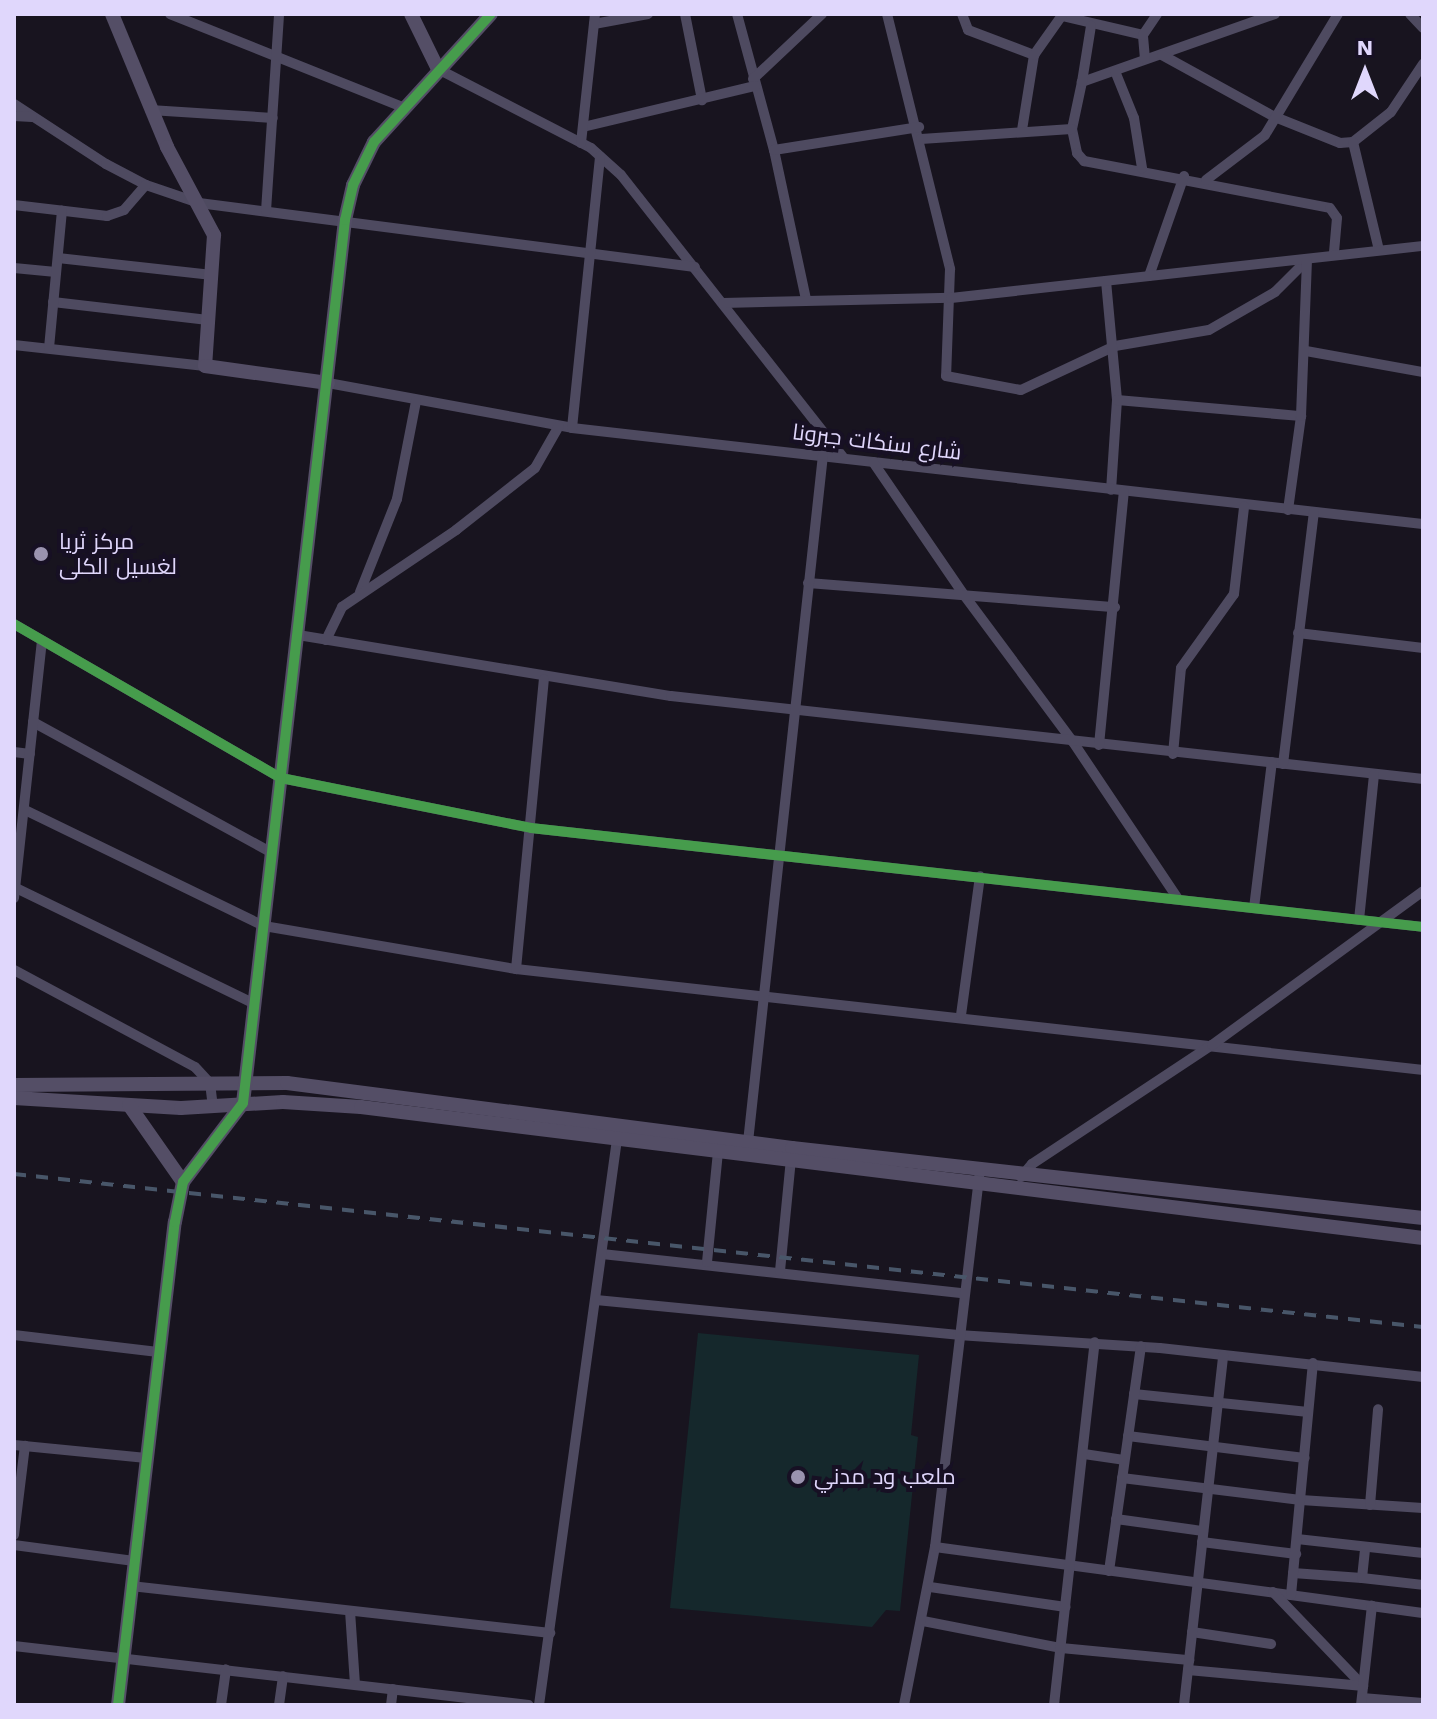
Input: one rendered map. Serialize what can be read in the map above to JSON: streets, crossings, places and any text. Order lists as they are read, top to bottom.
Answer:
{
  "streets": {
    "street": ["شارع سنكات جبرونا"]
  },
  "places": ["مركز ثريا لغسيل الكلى", "ملعب ود مدني"],
  "north": "top"
}
